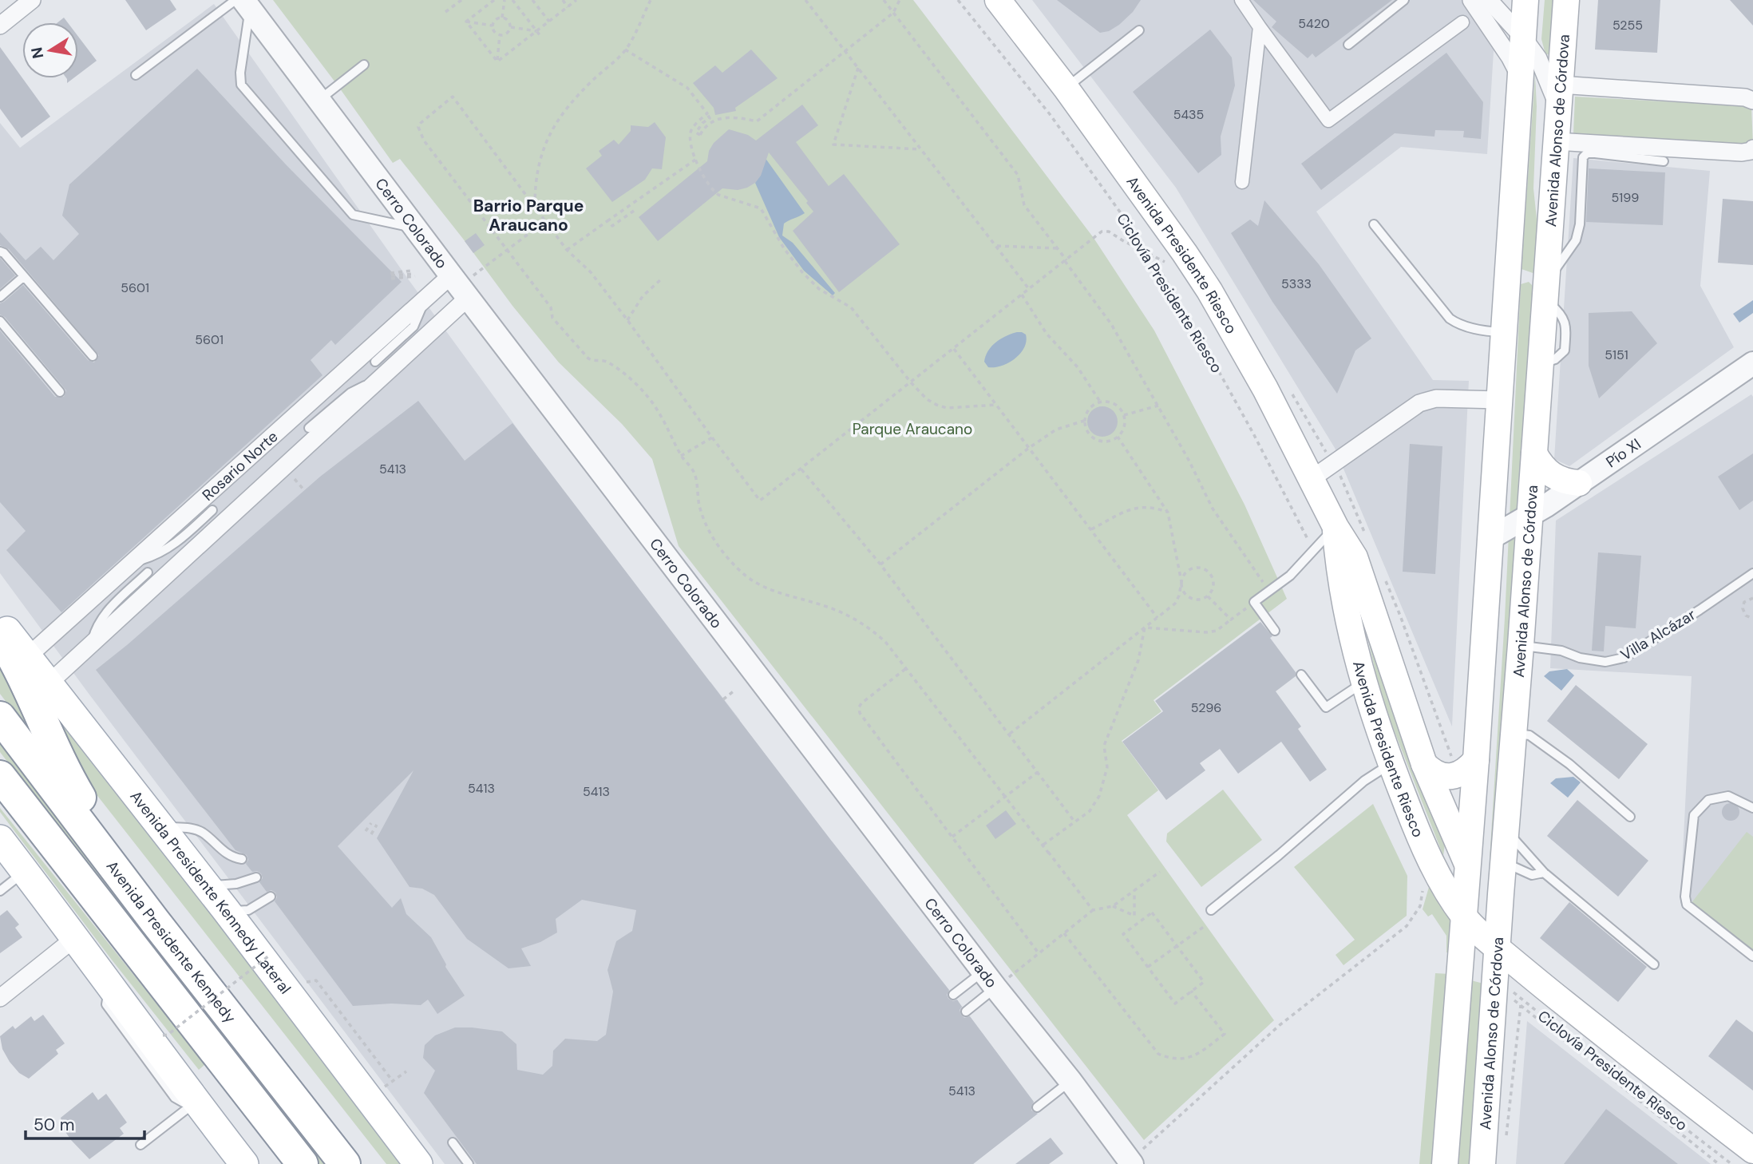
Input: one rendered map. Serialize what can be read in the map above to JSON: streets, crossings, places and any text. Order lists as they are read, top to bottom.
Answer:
{
  "streets": {
    "highway": ["Avenida Presidente Kennedy"],
    "main road": ["Avenida Alonso de Córdova", "Avenida Presidente Riesco", "Avenida Presidente Kennedy Lateral"],
    "street": ["Cerro Colorado", "Pío XI", "Rosario Norte"],
    "lane": ["Villa Alcázar"],
    "path": ["Ciclovía Presidente Riesco"]
  },
  "crossings": [
    ["Avenida Alonso de Córdova", "Avenida Presidente Riesco"],
    ["Avenida Alonso de Córdova", "Ciclovía Presidente Riesco"],
    ["Avenida Alonso de Córdova", "Pío XI"],
    ["Avenida Alonso de Córdova", "Villa Alcázar"],
    ["Cerro Colorado", "Rosario Norte"],
    ["Rosario Norte", "Avenida Presidente Kennedy Lateral"]
  ],
  "districts": ["Barrio Parque Araucano"],
  "parks": ["Parque Araucano"],
  "house_numbers": [
    "5420",
    "5255",
    "5435",
    "5199",
    "5333",
    "5601",
    "5601",
    "5151",
    "5413",
    "5296",
    "5413",
    "5413",
    "5413"
  ],
  "scale_bar": "50 m",
  "north": "left"
}
